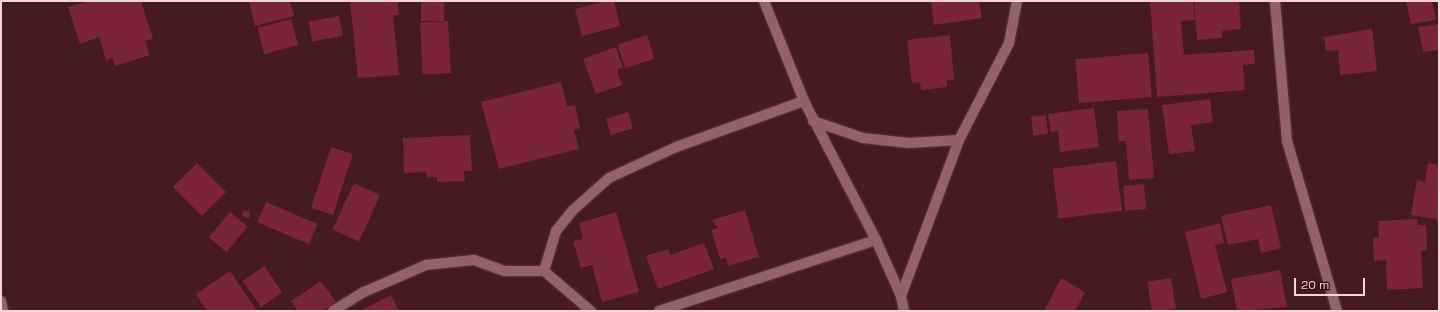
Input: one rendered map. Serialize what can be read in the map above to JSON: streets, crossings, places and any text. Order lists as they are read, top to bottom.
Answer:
{
  "scale_bar": "20 m"
}
